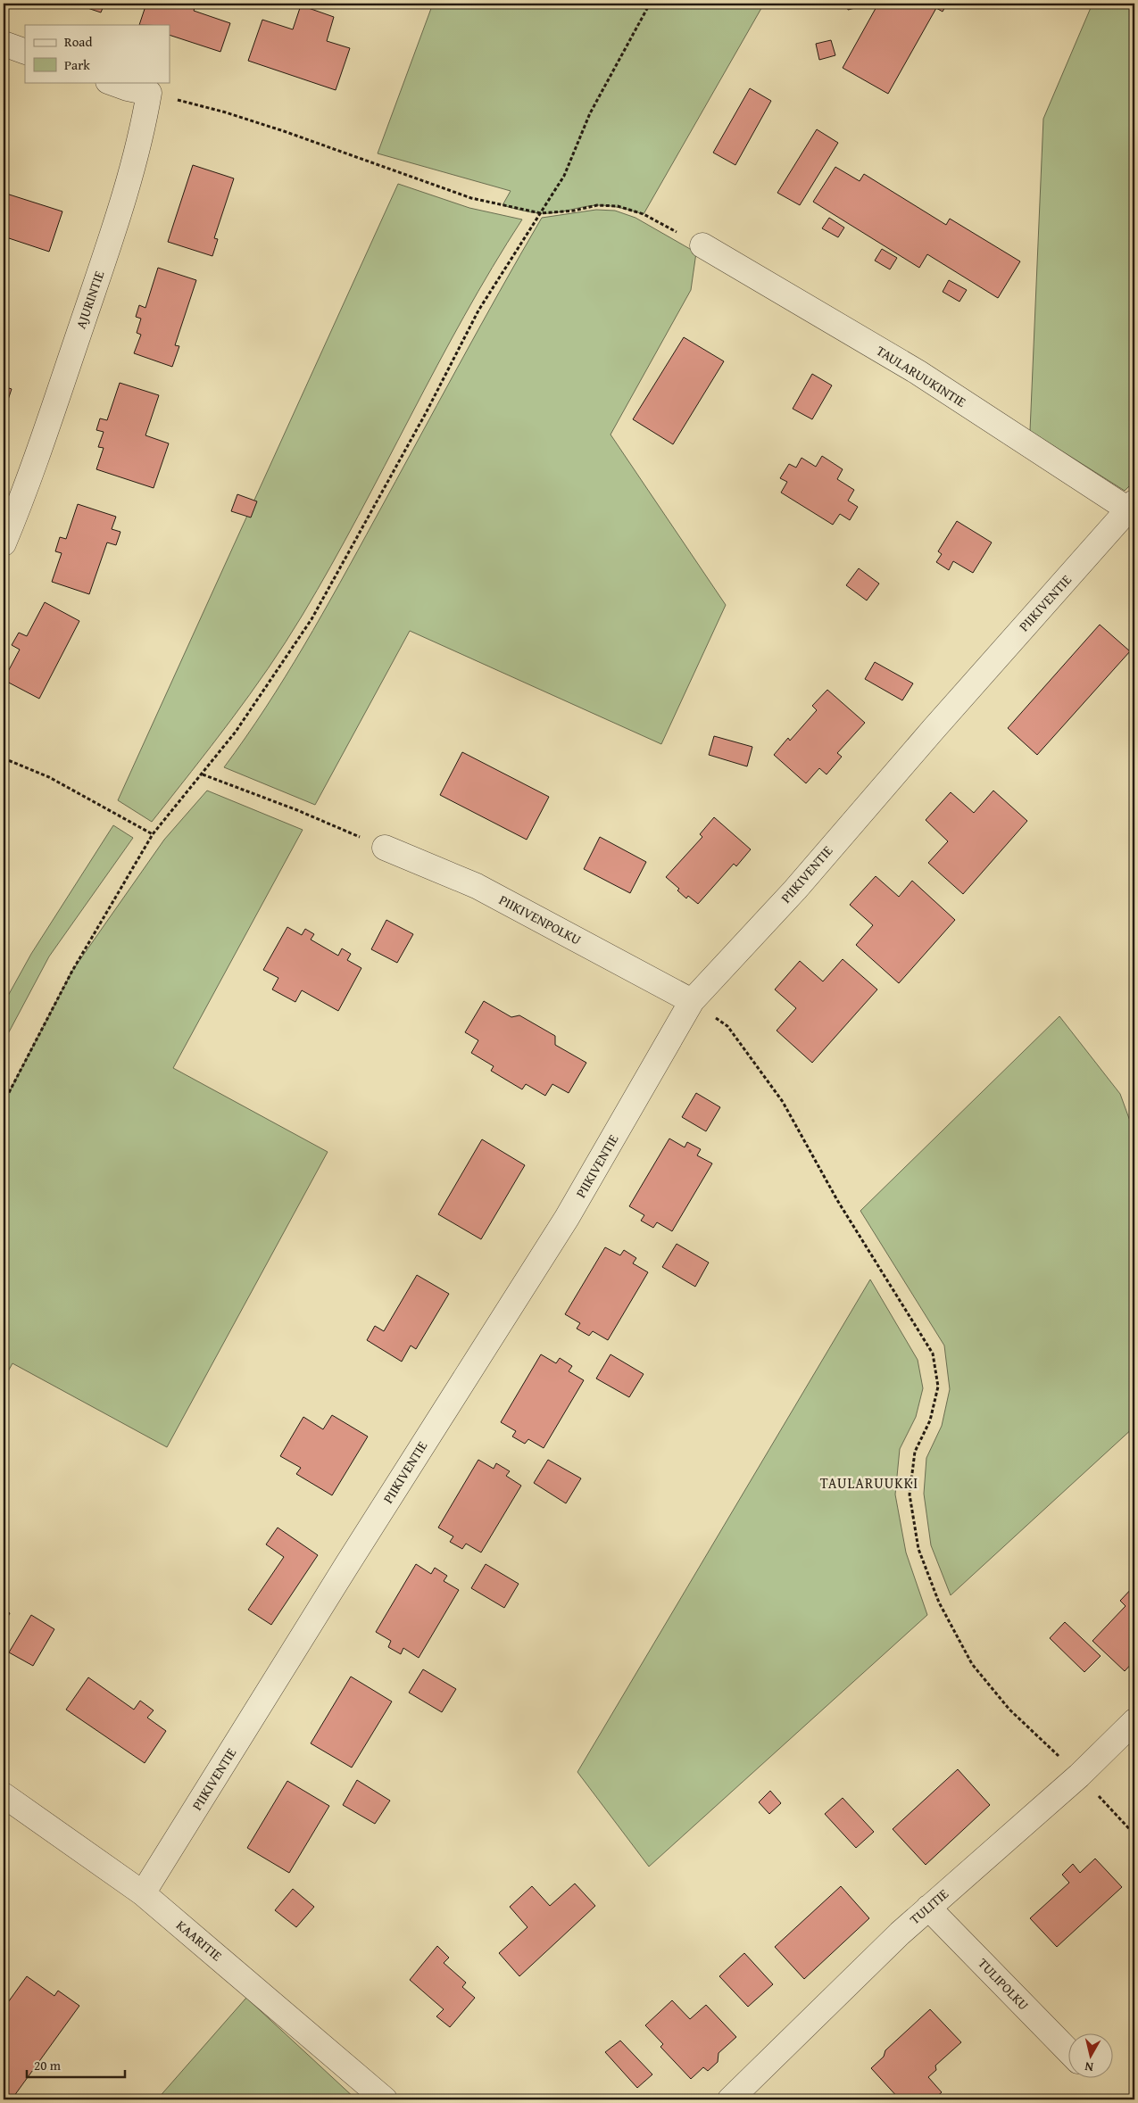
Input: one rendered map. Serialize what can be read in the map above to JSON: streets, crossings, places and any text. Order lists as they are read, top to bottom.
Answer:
{
  "streets": {
    "street": [
      "AJURINTIE",
      "TAULARUUKINTIE",
      "PIIKIVENTIE",
      "PIIKIVENPOLKU",
      "TULITIE",
      "KAARITIE",
      "TULIPOLKU"
    ]
  },
  "crossings": [
    ["TAULARUUKINTIE", "PIIKIVENTIE"],
    ["PIIKIVENTIE", "PIIKIVENPOLKU"],
    ["PIIKIVENTIE", "KAARITIE"],
    ["TULITIE", "TULIPOLKU"]
  ],
  "districts": ["TAULARUUKKI"],
  "legend": ["Road", "Park"],
  "scale_bar": "20 m",
  "north": "bottom"
}
